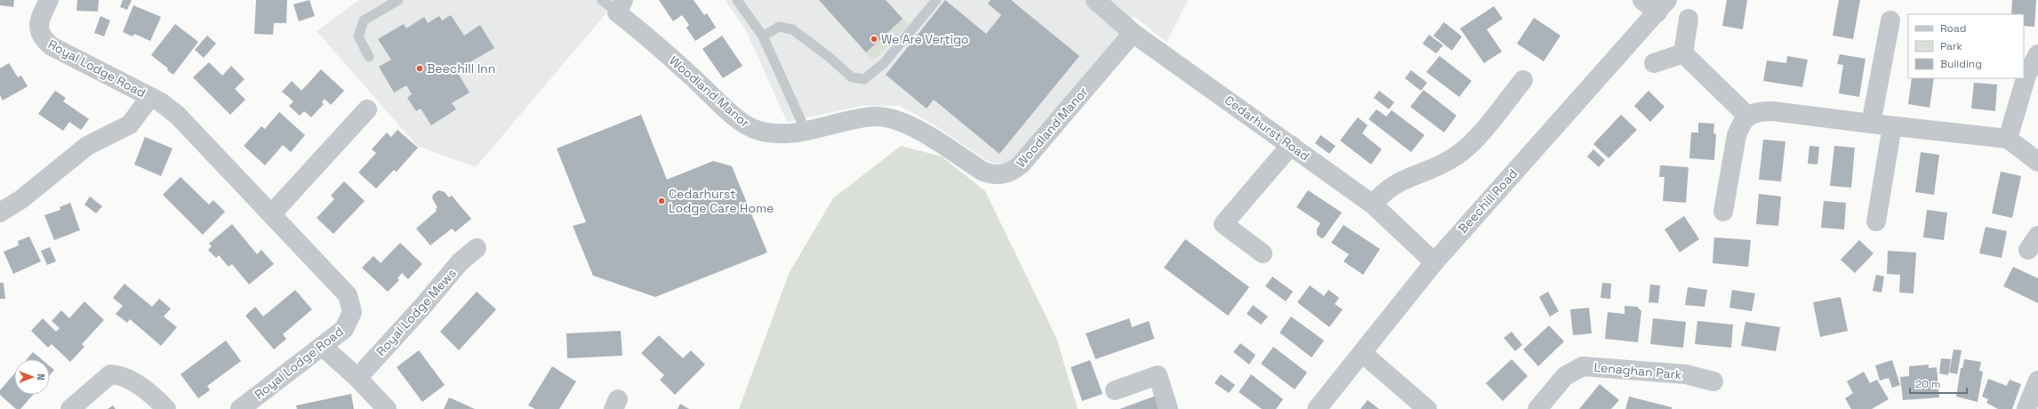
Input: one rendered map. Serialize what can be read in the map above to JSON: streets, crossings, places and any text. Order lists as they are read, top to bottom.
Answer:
{
  "streets": {
    "street": [
      "Royal Lodge Road",
      "Woodland Manor",
      "Cedarhurst Road",
      "Beechill Road",
      "Royal Lodge Mews",
      "Lenaghan Park"
    ]
  },
  "crossings": [
    ["Woodland Manor", "Cedarhurst Road"],
    ["Cedarhurst Road", "Beechill Road"]
  ],
  "places": ["We Are Vertigo", "Beechill Inn", "Cedarhurst Lodge Care Home"],
  "legend": ["Road", "Park", "Building"],
  "scale_bar": "20 m",
  "north": "right"
}
